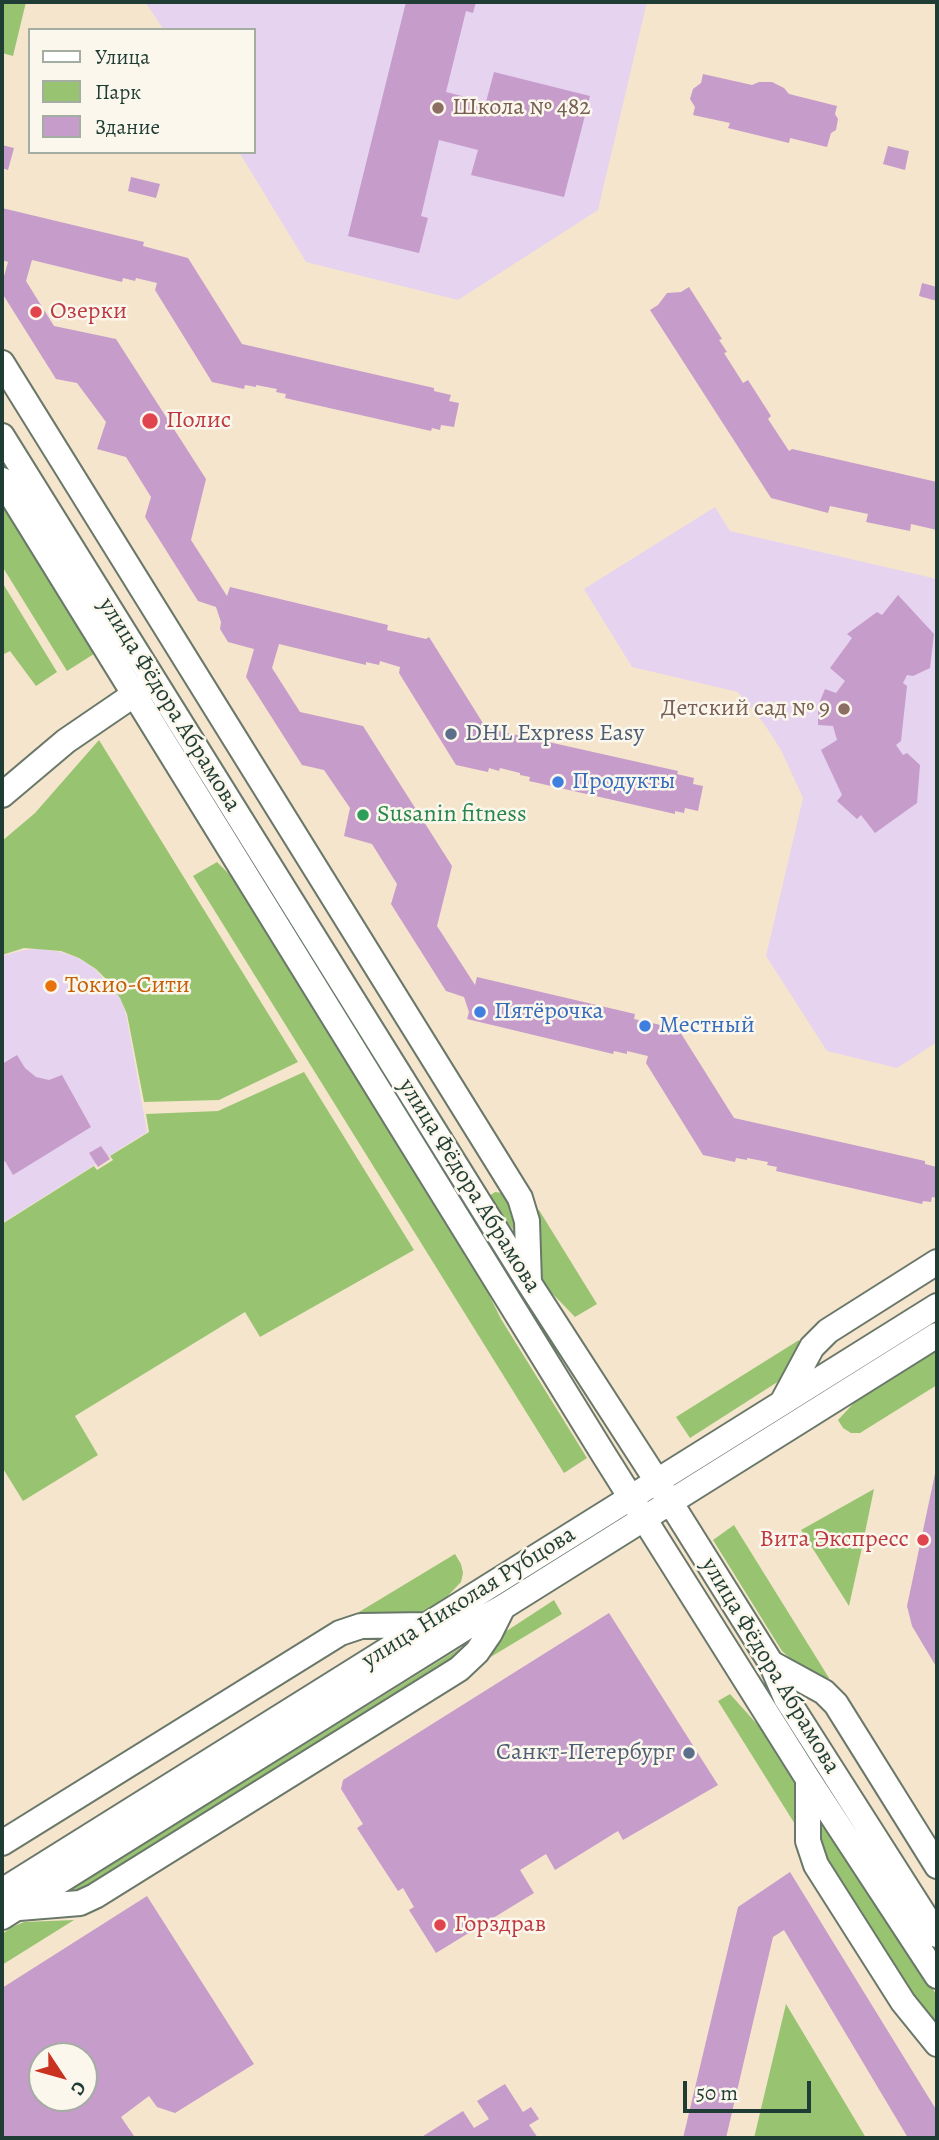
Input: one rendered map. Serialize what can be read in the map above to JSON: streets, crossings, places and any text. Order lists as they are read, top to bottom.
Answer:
{
  "streets": {
    "street": ["улица Фёдора Абрамова", "улица Николая Рубцова"]
  },
  "crossings": [
    ["улица Фёдора Абрамова", "улица Николая Рубцова"]
  ],
  "places": [
    "Школа № 482",
    "Озерки",
    "Полис",
    "Детский сад № 9",
    "DHL Express Easy",
    "Продукты",
    "Susanin fitness",
    "Токио-Сити",
    "Пятёрочка",
    "Местный",
    "Вита Экспресс",
    "Санкт-Петербург",
    "Горздрав"
  ],
  "legend": ["Улица", "Парк", "Здание"],
  "scale_bar": "50 m",
  "north": "bottom right"
}
